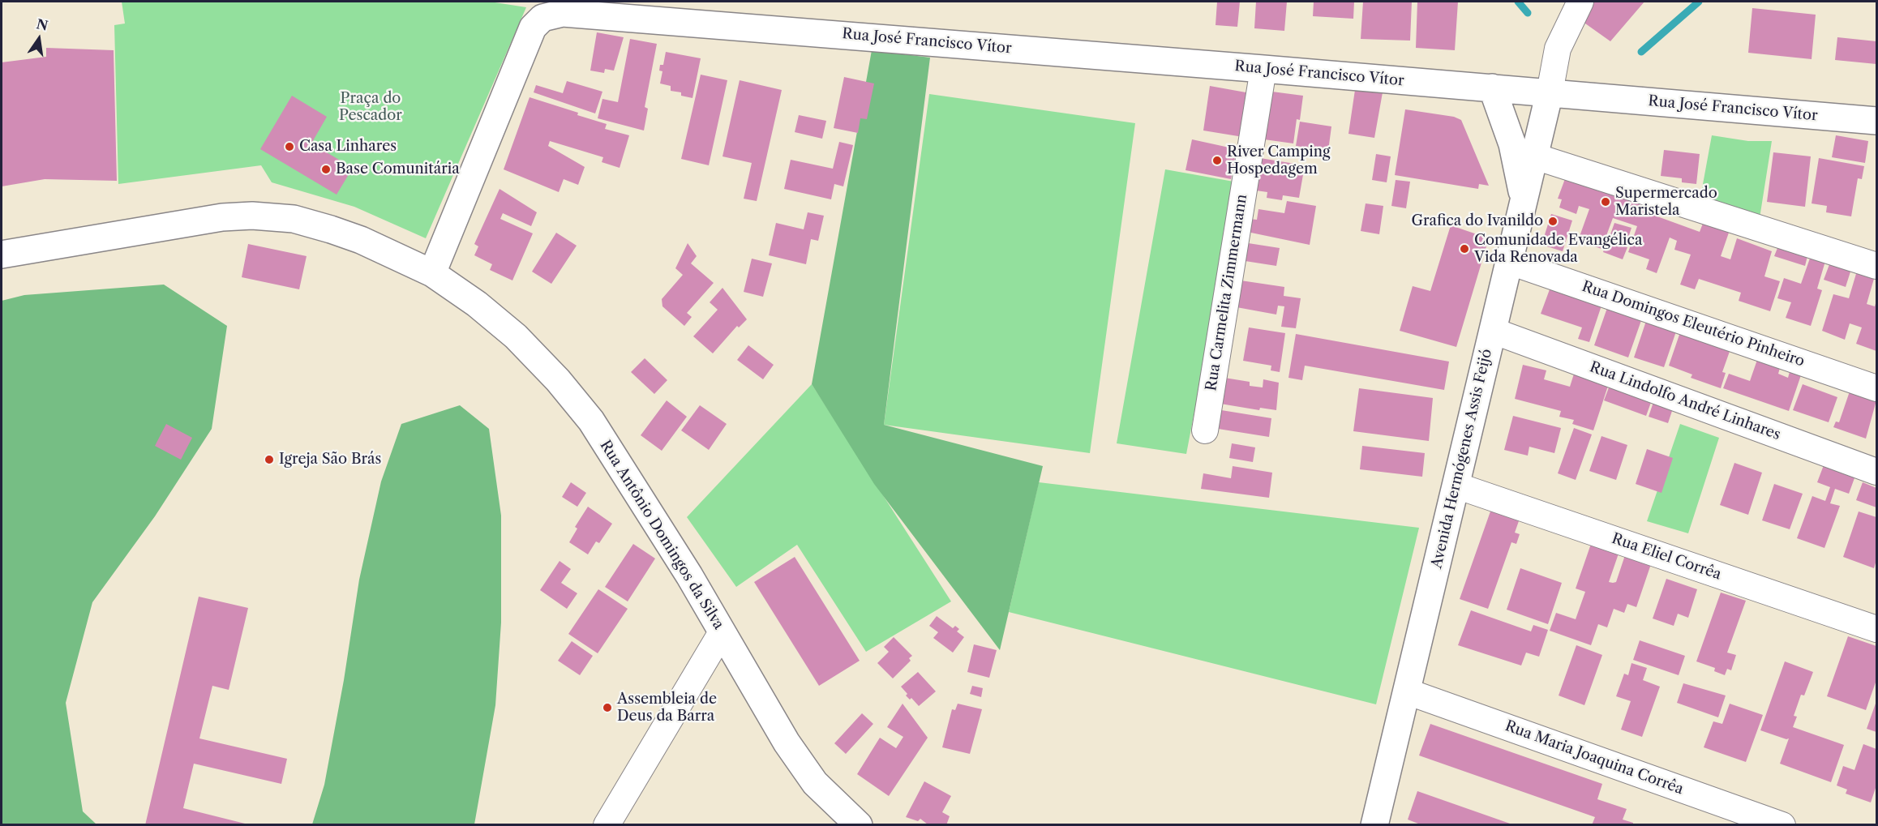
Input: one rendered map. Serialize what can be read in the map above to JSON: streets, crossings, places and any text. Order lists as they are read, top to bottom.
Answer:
{
  "streets": {
    "main road": ["Rua José Francisco Vítor", "Avenida Hermógenes Assis Feijó", "Rua Antônio Domingos da Silva"],
    "street": [
      "Rua Carmelita Zimmermann",
      "Rua Domingos Eleutério Pinheiro",
      "Rua Lindolfo André Linhares",
      "Rua Eliel Corrêa",
      "Rua Maria Joaquina Corrêa"
    ]
  },
  "crossings": [
    ["Rua José Francisco Vítor", "Rua Carmelita Zimmermann"],
    ["Rua José Francisco Vítor", "Avenida Hermógenes Assis Feijó"],
    ["Rua José Francisco Vítor", "Rua Antônio Domingos da Silva"],
    ["Rua Domingos Eleutério Pinheiro", "Avenida Hermógenes Assis Feijó"],
    ["Rua Lindolfo André Linhares", "Avenida Hermógenes Assis Feijó"],
    ["Avenida Hermógenes Assis Feijó", "Rua Eliel Corrêa"],
    ["Avenida Hermógenes Assis Feijó", "Rua Maria Joaquina Corrêa"]
  ],
  "parks": ["Praça do Pescador"],
  "places": [
    "Casa Linhares",
    "River Camping Hospedagem",
    "Base Comunitária",
    "Supermercado Maristela",
    "Grafica do Ivanildo",
    "Comunidade Evangélica Vida Renovada",
    "Igreja São Brás",
    "Assembleia de Deus da Barra"
  ],
  "north": "top"
}
